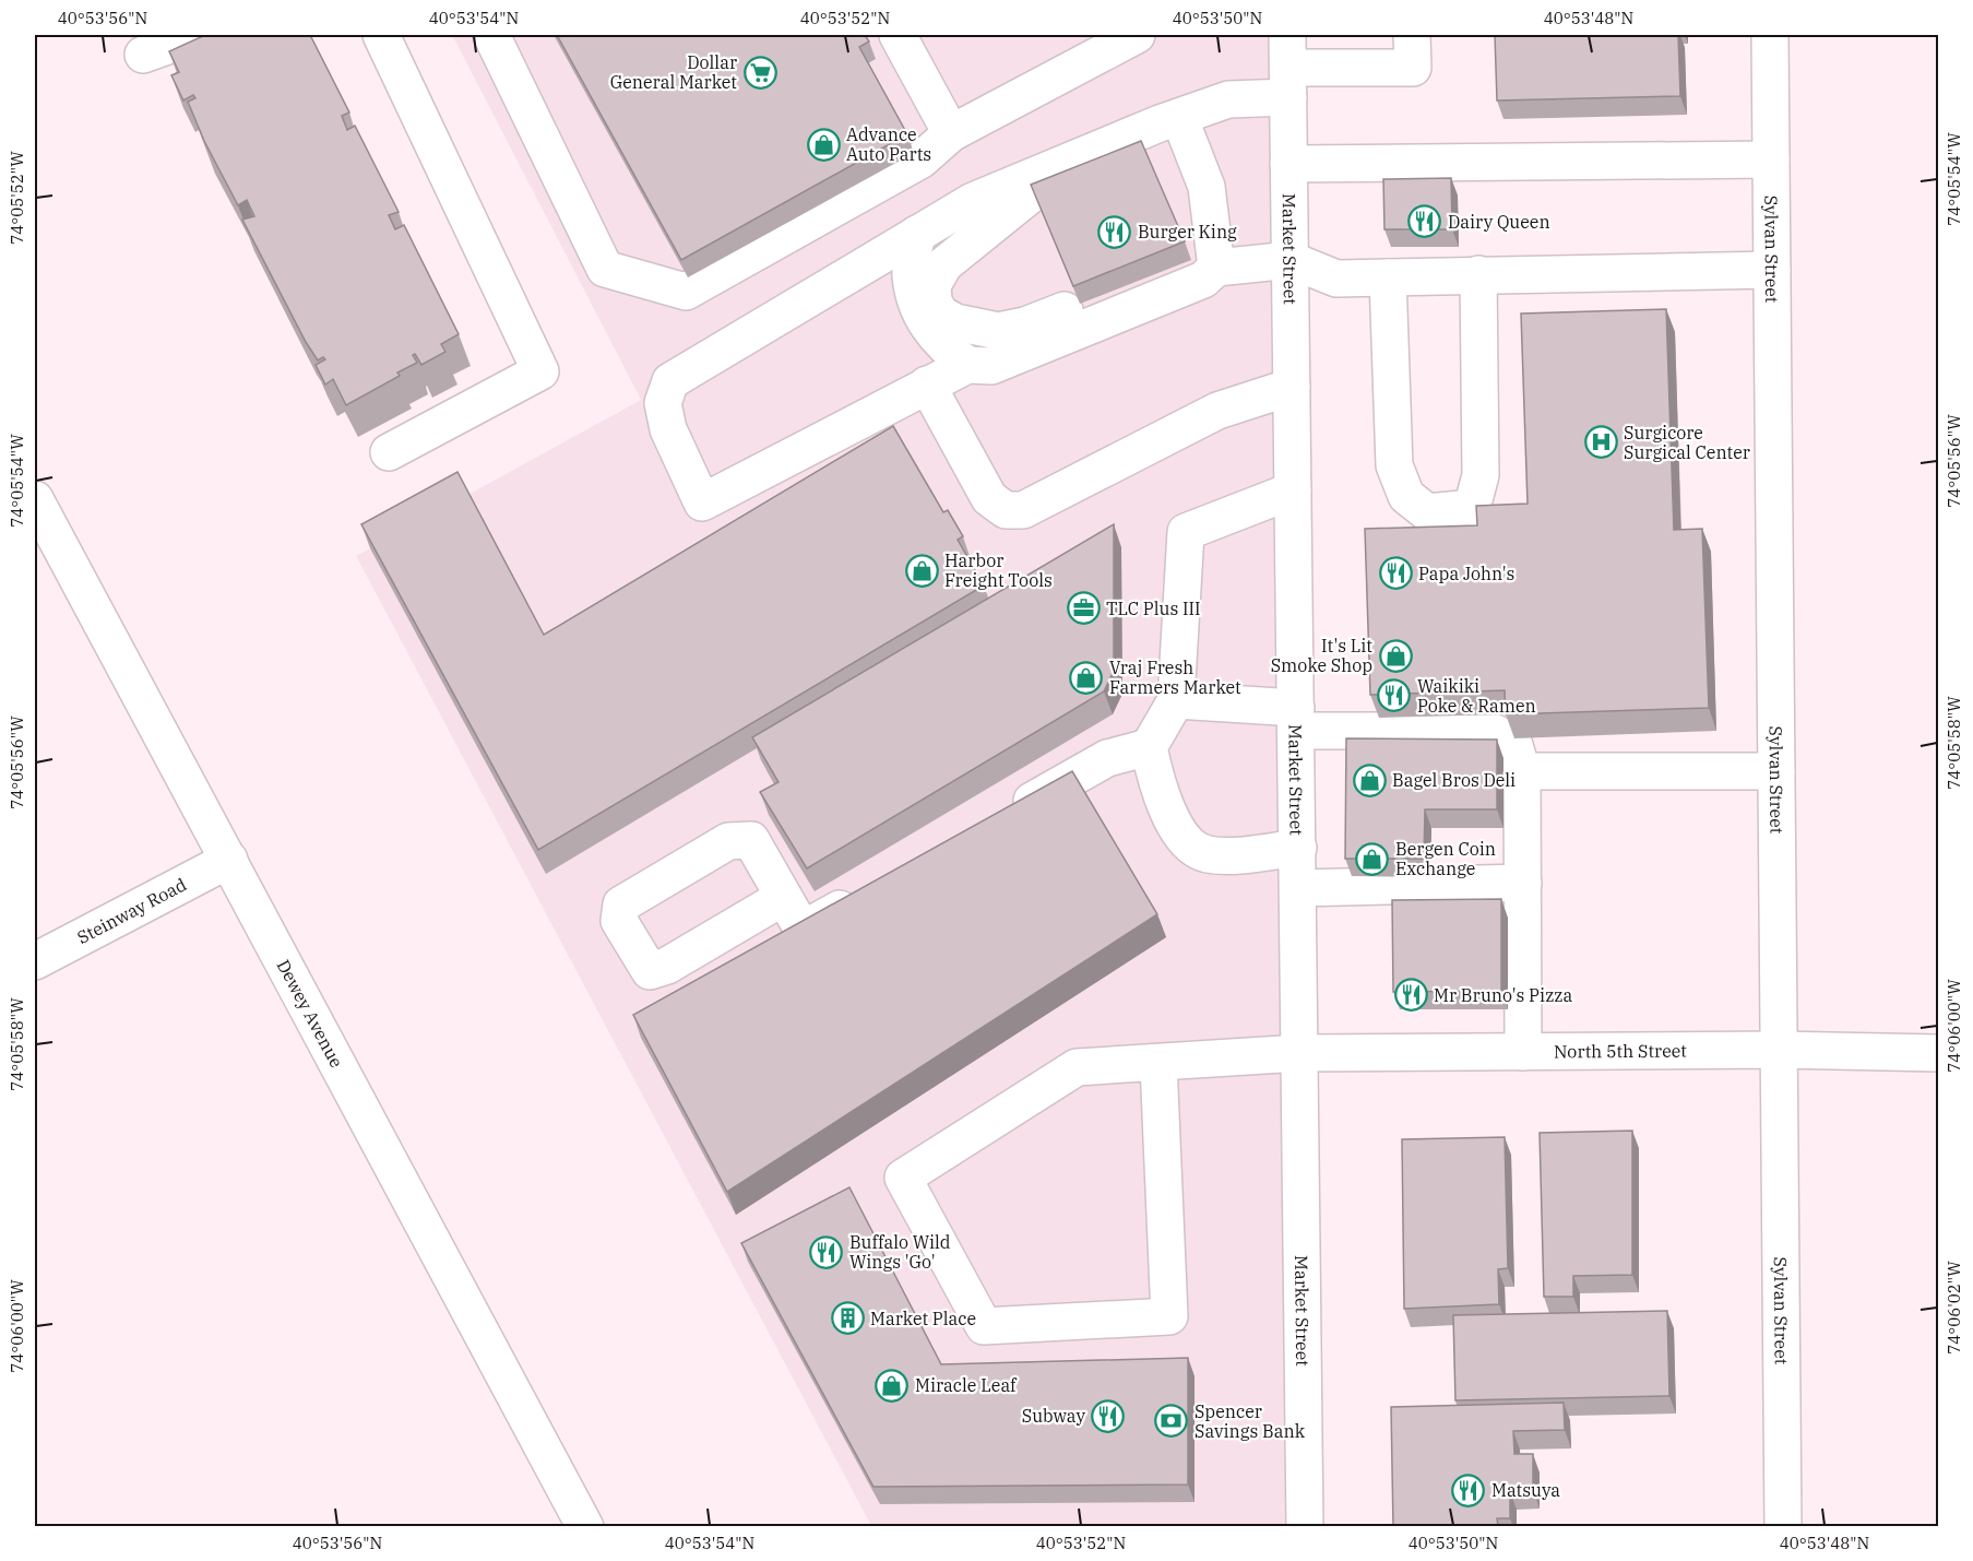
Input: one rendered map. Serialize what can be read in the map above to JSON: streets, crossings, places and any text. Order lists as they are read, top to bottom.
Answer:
{
  "streets": {
    "street": [
      "Market Street",
      "Sylvan Street",
      "Steinway Road",
      "Dewey Avenue",
      "North 5th Street"
    ]
  },
  "crossings": [
    ["Market Street", "North 5th Street"],
    ["Sylvan Street", "North 5th Street"],
    ["Steinway Road", "Dewey Avenue"]
  ],
  "places": {
    "supermarket": ["Dollar General Market"],
    "shop": [
      "Advance Auto Parts",
      "Harbor Freight Tools",
      "It's Lit Smoke Shop",
      "Vraj Fresh Farmers Market",
      "Bagel Bros Deli",
      "Bergen Coin Exchange",
      "Miracle Leaf"
    ],
    "restaurant": [
      "Dairy Queen",
      "Burger King",
      "Papa John's",
      "Waikiki Poke & Ramen",
      "Mr Bruno's Pizza",
      "Buffalo Wild Wings 'Go'",
      "Subway",
      "Matsuya"
    ],
    "hospital": ["Surgicore Surgical Center"],
    "office": ["TLC Plus III"],
    "building": ["Market Place"],
    "bank": ["Spencer Savings Bank"]
  },
  "coordinates": [
    "40°53'56\"N",
    "40°53'54\"N",
    "40°53'52\"N",
    "40°53'50\"N",
    "40°53'48\"N",
    "74°05'54\"W",
    "74°05'52\"W",
    "74°05'56\"W",
    "74°05'58\"W",
    "74°06'00\"W",
    "74°06'02\"W"
  ]
}
